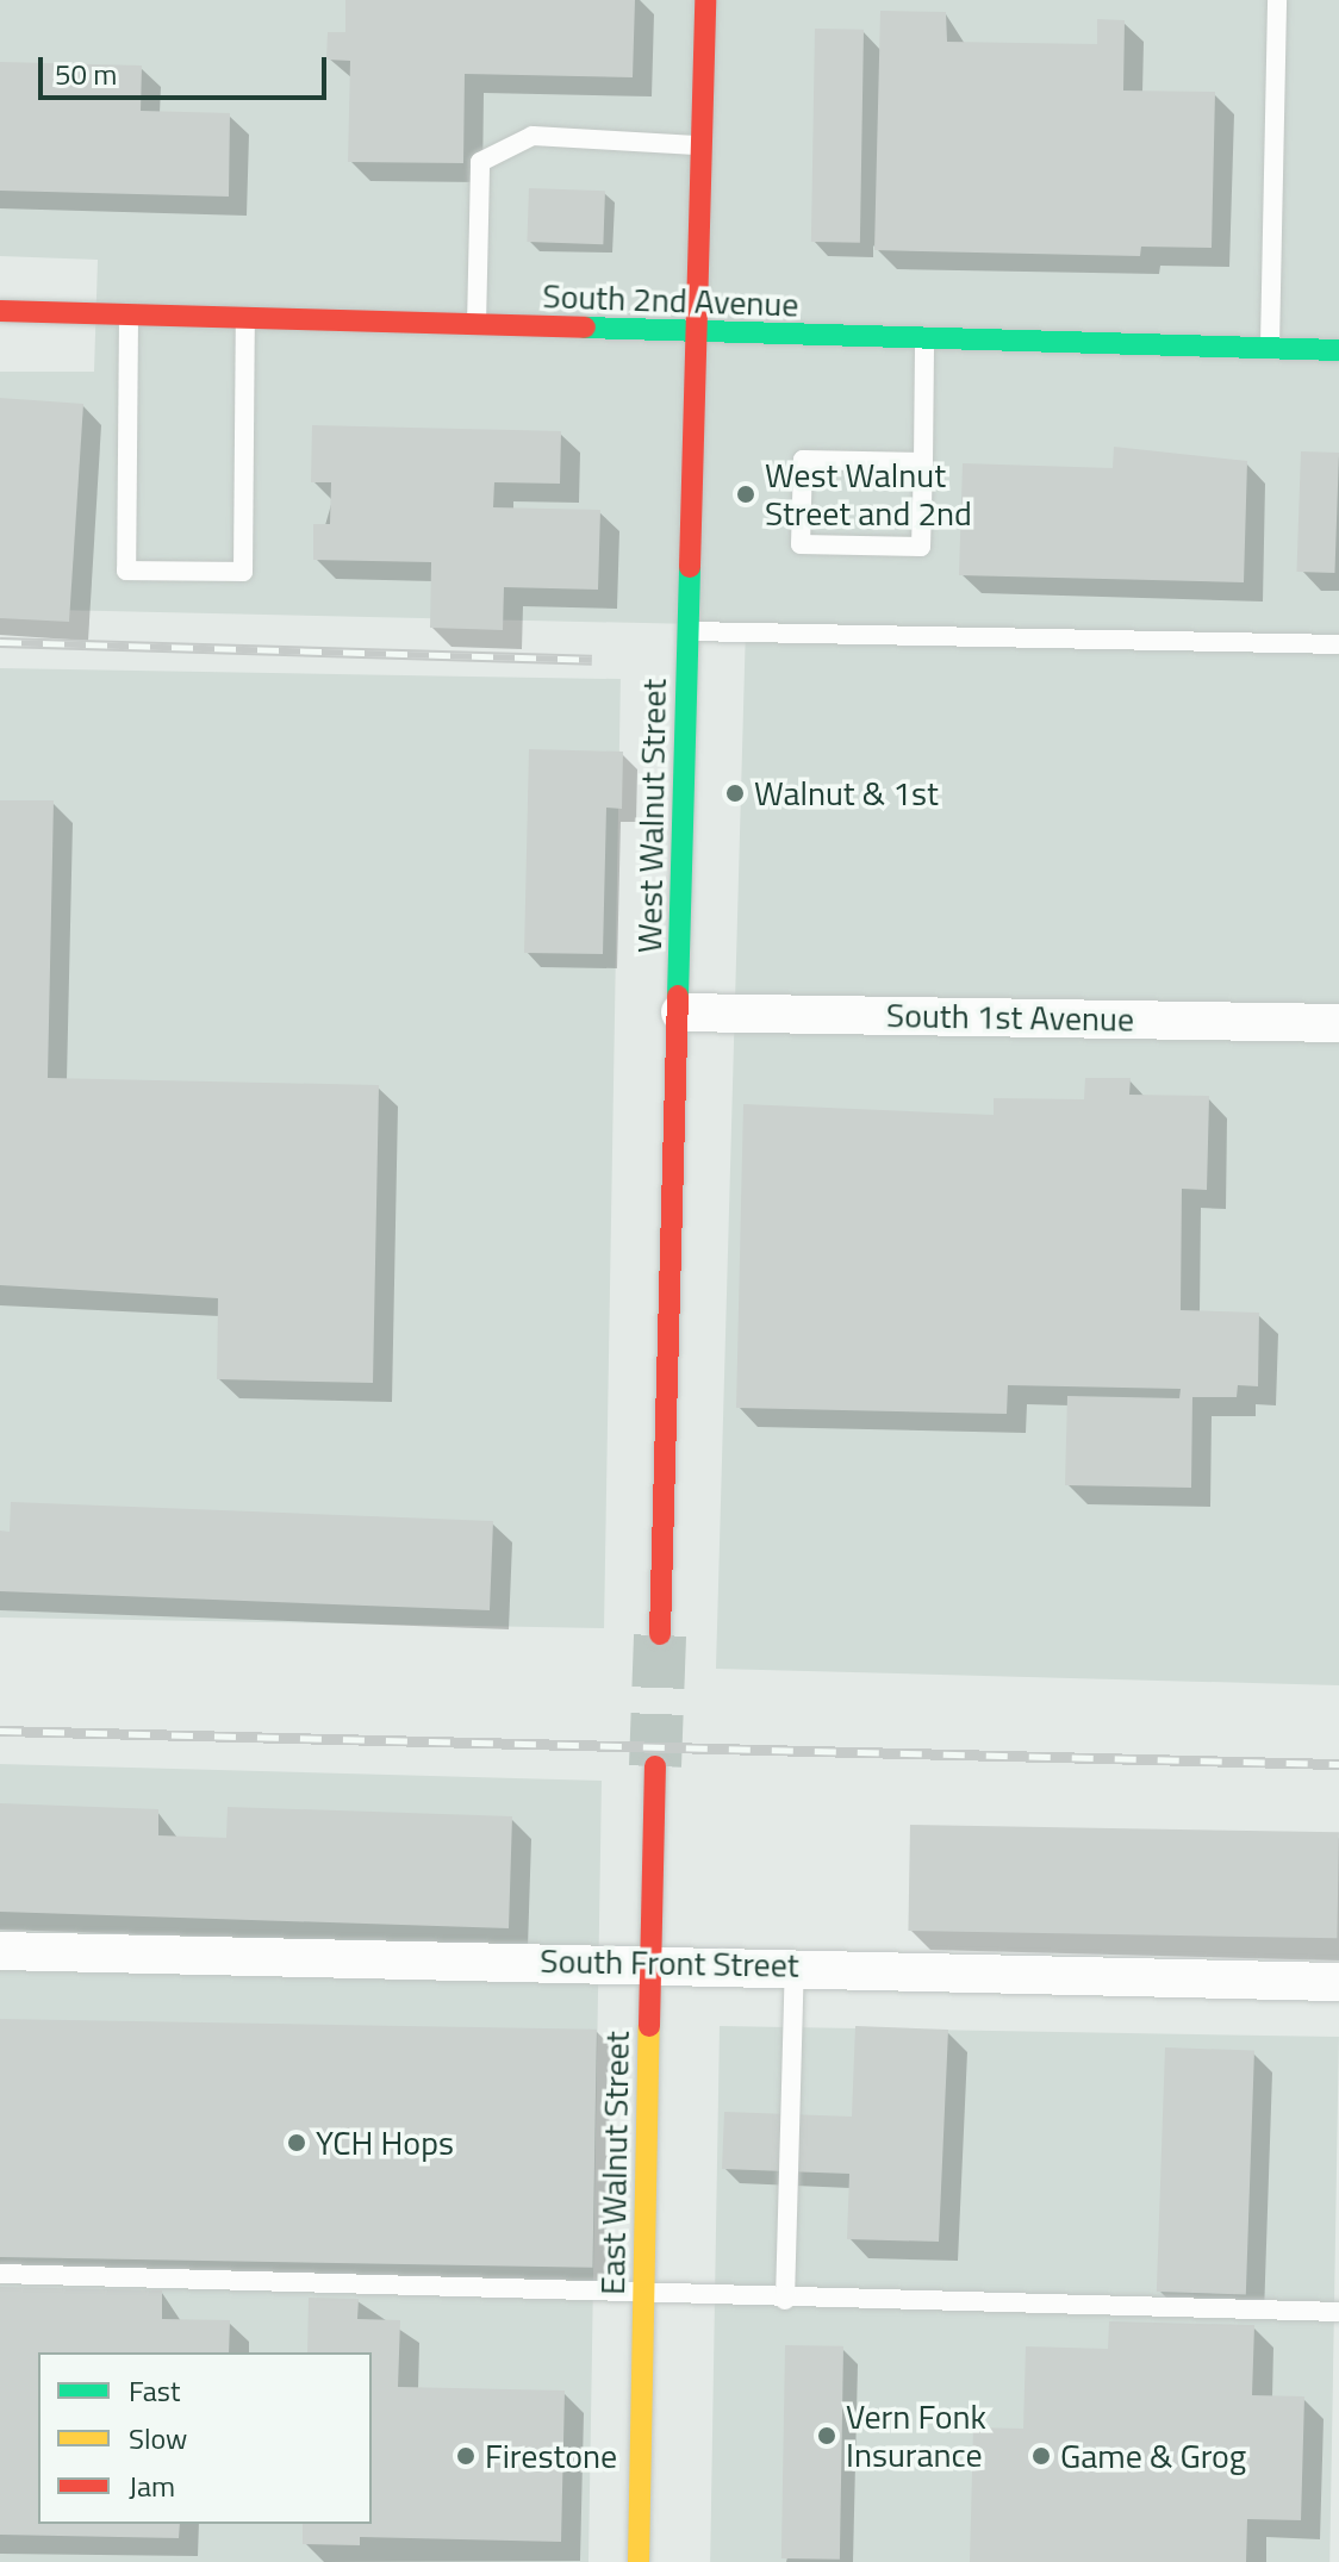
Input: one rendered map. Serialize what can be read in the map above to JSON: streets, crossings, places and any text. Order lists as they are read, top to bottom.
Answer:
{
  "streets": {
    "street": [
      "South 2nd Avenue",
      "West Walnut Street",
      "South 1st Avenue",
      "South Front Street",
      "East Walnut Street"
    ]
  },
  "crossings": [
    ["South 2nd Avenue", "West Walnut Street"],
    ["West Walnut Street", "South 1st Avenue"],
    ["South Front Street", "East Walnut Street"]
  ],
  "places": [
    "West Walnut Street and 2nd",
    "Walnut & 1st",
    "YCH Hops",
    "Vern Fonk Insurance",
    "Firestone",
    "Game & Grog"
  ],
  "legend": ["Fast", "Slow", "Jam"],
  "scale_bar": "50 m"
}
